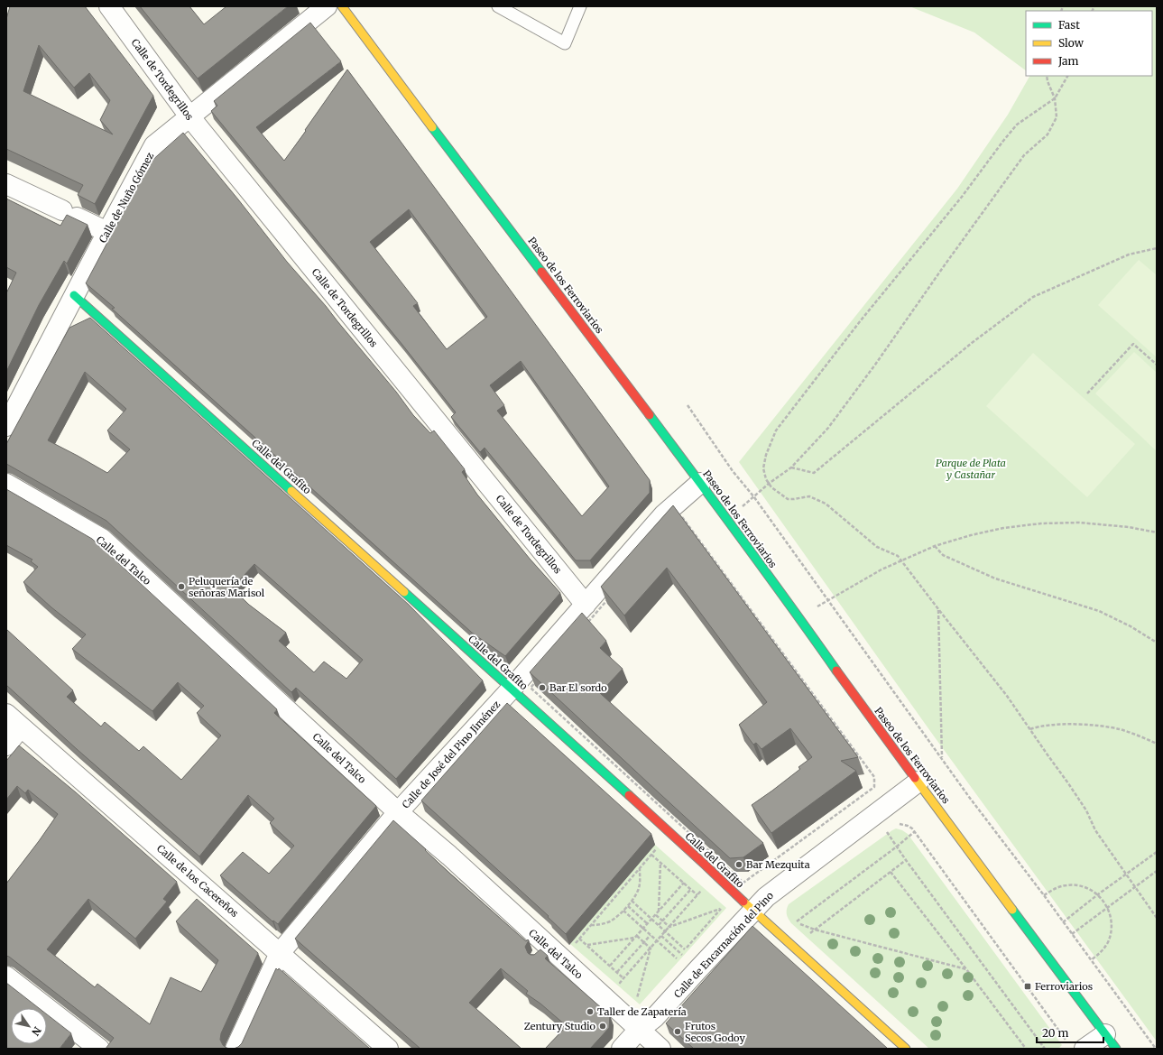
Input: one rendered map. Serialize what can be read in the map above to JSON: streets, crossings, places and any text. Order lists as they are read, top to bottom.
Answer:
{
  "streets": {
    "main road": ["Paseo de los Ferroviarios", "Calle del Grafito"],
    "street": [
      "Calle de Tordegrillos",
      "Calle de Nuño Gómez",
      "Calle del Talco",
      "Calle de José del Pino Jiménez",
      "Calle de los Cacereños",
      "Calle de Encarnación del Pino"
    ]
  },
  "crossings": [
    ["Calle de Tordegrillos", "Calle de Nuño Gómez"],
    ["Calle de Tordegrillos", "Calle de José del Pino Jiménez"],
    ["Calle de Nuño Gómez", "Calle del Grafito"],
    ["Paseo de los Ferroviarios", "Calle de José del Pino Jiménez"],
    ["Paseo de los Ferroviarios", "Calle de Encarnación del Pino"],
    ["Calle del Grafito", "Calle de José del Pino Jiménez"],
    ["Calle del Grafito", "Calle de Encarnación del Pino"],
    ["Calle del Talco", "Calle de José del Pino Jiménez"],
    ["Calle del Talco", "Calle de Encarnación del Pino"],
    ["Calle de José del Pino Jiménez", "Calle de los Cacereños"]
  ],
  "parks": ["Parque de Plata y Castañar"],
  "places": {
    "other": [
      "Peluquería de señoras Marisol",
      "Bar El sordo",
      "Bar Mezquita",
      "Taller de Zapatería",
      "Zentury Studio",
      "Frutos Secos Godoy"
    ],
    "transit": ["Ferroviarios"]
  },
  "legend": ["Fast", "Slow", "Jam"],
  "scale_bar": "20 m",
  "north": "bottom right"
}
